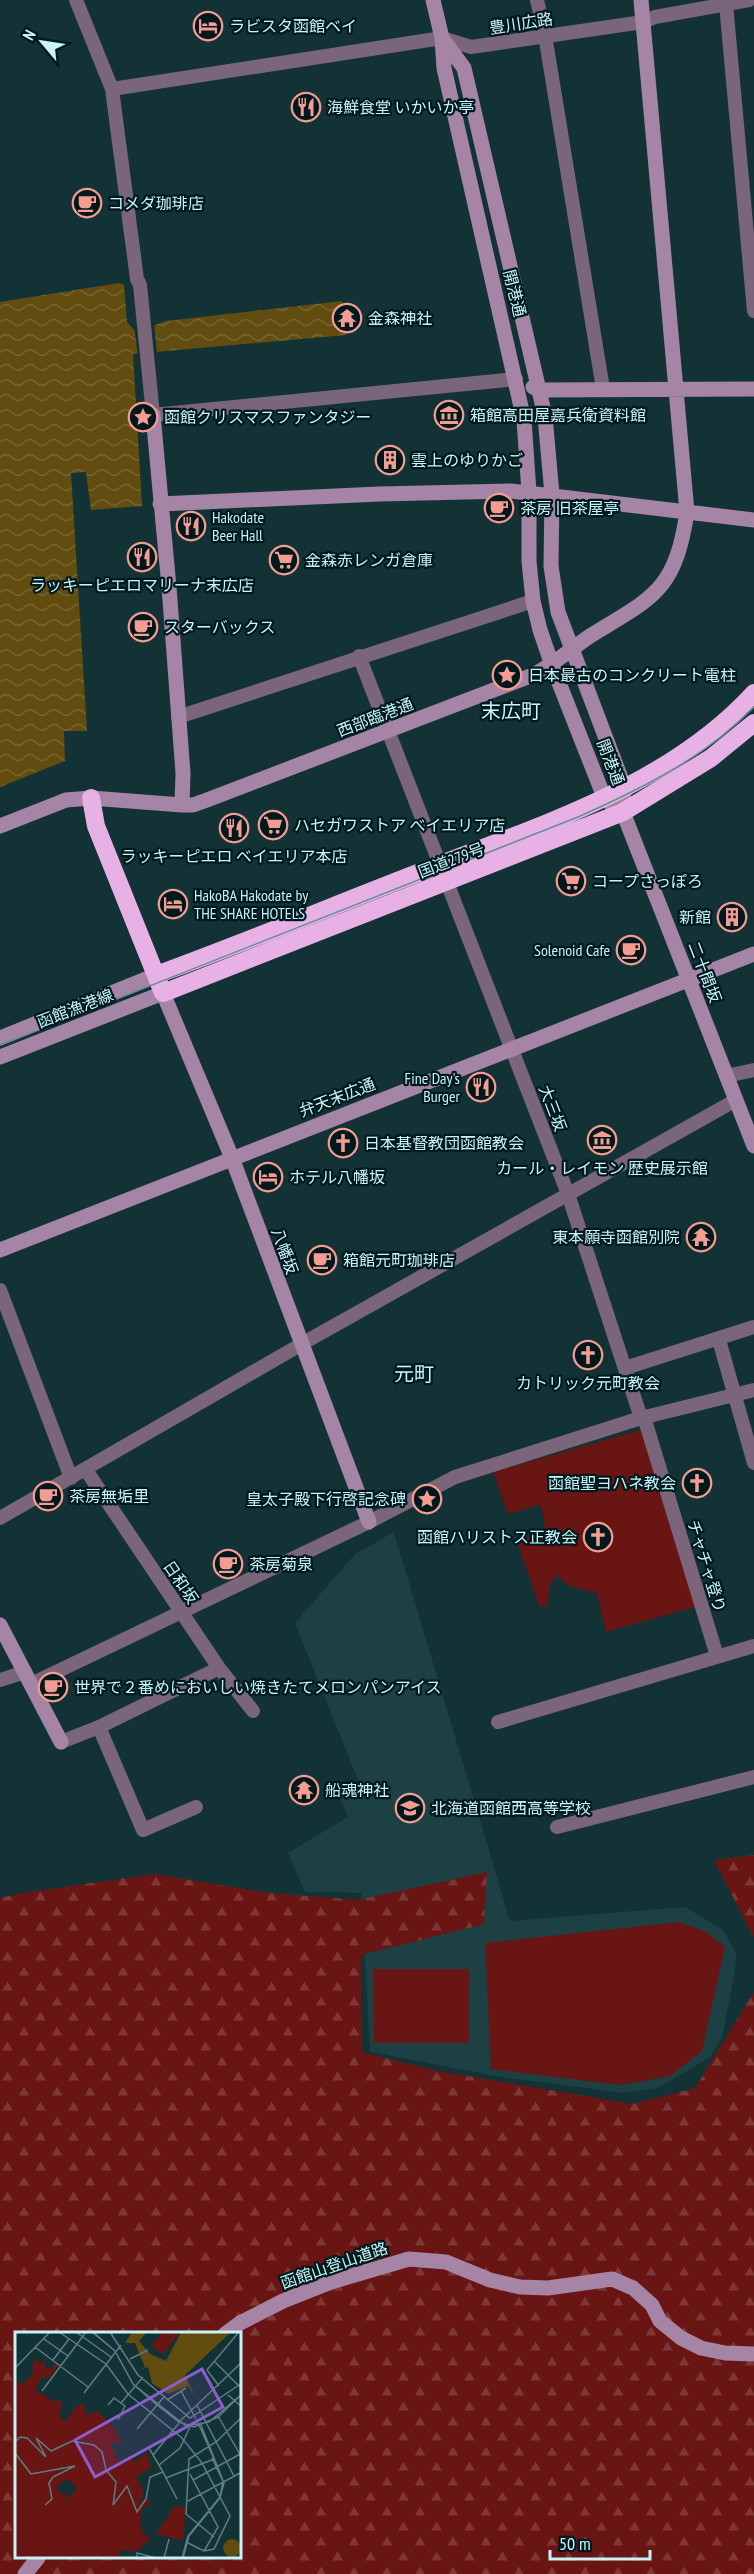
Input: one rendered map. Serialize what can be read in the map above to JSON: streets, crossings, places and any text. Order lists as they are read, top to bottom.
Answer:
{
  "streets": {
    "highway": ["国道279号"],
    "street": [
      "豊川広路",
      "開港通",
      "西部臨港通",
      "二十間坂",
      "函館漁港線",
      "弁天末広通",
      "大三坂",
      "八幡坂",
      "チャチャ登り",
      "日和坂",
      "函館山登山道路"
    ]
  },
  "crossings": [
    ["豊川広路", "開港通"],
    ["豊川広路", "西部臨港通"],
    ["開港通", "西部臨港通"],
    ["開港通", "国道279号"],
    ["開港通", "二十間坂"],
    ["西部臨港通", "大三坂"],
    ["国道279号", "二十間坂"],
    ["国道279号", "函館漁港線"],
    ["国道279号", "大三坂"],
    ["国道279号", "八幡坂"],
    ["二十間坂", "弁天末広通"],
    ["函館漁港線", "八幡坂"],
    ["弁天末広通", "大三坂"],
    ["弁天末広通", "八幡坂"],
    ["大三坂", "チャチャ登り"]
  ],
  "districts": ["末広町", "元町"],
  "places": {
    "hotel": ["ラビスタ函館ベイ", "HakoBA Hakodate by THE SHARE HOTELS", "ホテル八幡坂"],
    "restaurant": [
      "海鮮食堂 いかいか亭",
      "Hakodate Beer Hall",
      "ラッキーピエロマリーナ末広店",
      "ラッキーピエロ ベイエリア本店",
      "Fine Day's Burger"
    ],
    "cafe": [
      "コメダ珈琲店",
      "茶房 旧茶屋亭",
      "スターバックス",
      "Solenoid Cafe",
      "箱館元町珈琲店",
      "茶房無垢里",
      "茶房菊泉",
      "世界で２番めにおいしい焼きたてメロンパンアイス"
    ],
    "temple": ["金森神社", "東本願寺函館別院", "船魂神社"],
    "museum": ["箱館高田屋嘉兵衛資料館", "カール・レイモン 歴史展示館"],
    "place": ["函館クリスマスファンタジー", "日本最古のコンクリート電柱", "皇太子殿下行啓記念碑"],
    "building": ["雲上のゆりかご", "新館"],
    "supermarket": ["金森赤レンガ倉庫", "ハセガワストア べイエリア店", "コープさっぽろ"],
    "church": [
      "日本基督教団函館教会",
      "カトリック元町教会",
      "函館聖ヨハネ教会",
      "函館ハリストス正教会"
    ],
    "school or university": ["北海道函館西高等学校"]
  },
  "scale_bar": "50 m",
  "north": "top left"
}
